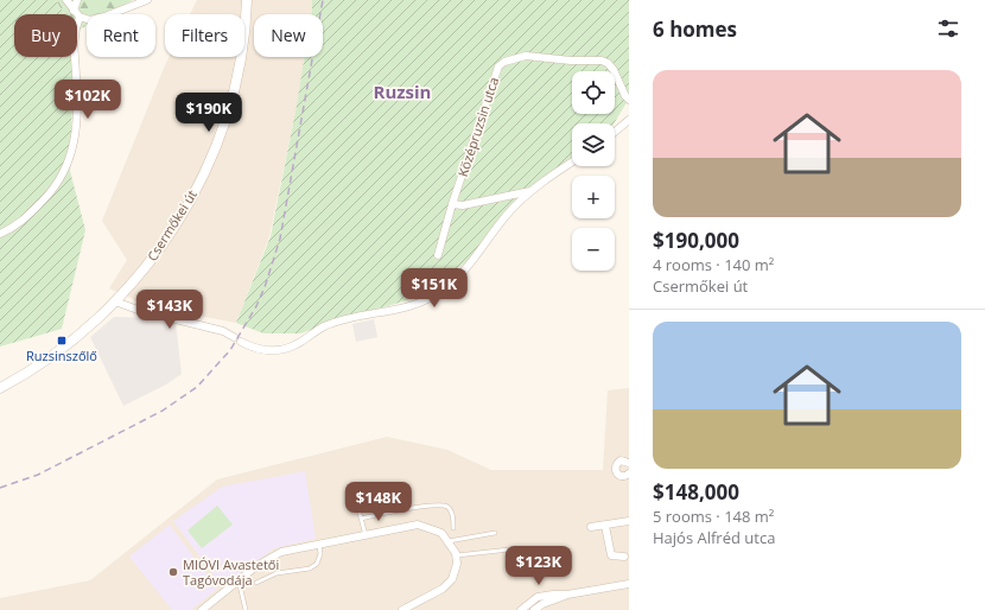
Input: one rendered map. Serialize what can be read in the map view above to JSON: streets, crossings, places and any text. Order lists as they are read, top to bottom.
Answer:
{
  "streets": {
    "main road": ["Csermőkei út"],
    "street": ["Középruzsin utca"]
  },
  "districts": ["Ruzsin"],
  "places": {
    "transit": ["Ruzsinszőlő"],
    "other": ["MIÓVI Avastetői Tagóvodája"]
  },
  "page": {
    "heading": "6 homes",
    "chip": [
      "Buy",
      "Rent",
      "Filters",
      "New"
    ],
    "list": [
      {
        "name": "$190,000",
        "note": "4 rooms · 140 m² · Csermőkei út"
      },
      {
        "name": "$148,000",
        "note": "5 rooms · 148 m² · Hajós Alfréd utca"
      }
    ],
    "map_buttons": ["+", "−"],
    "price": [
      "$102K",
      "$190K",
      "$151K",
      "$143K",
      "$148K",
      "$123K"
    ]
  }
}
